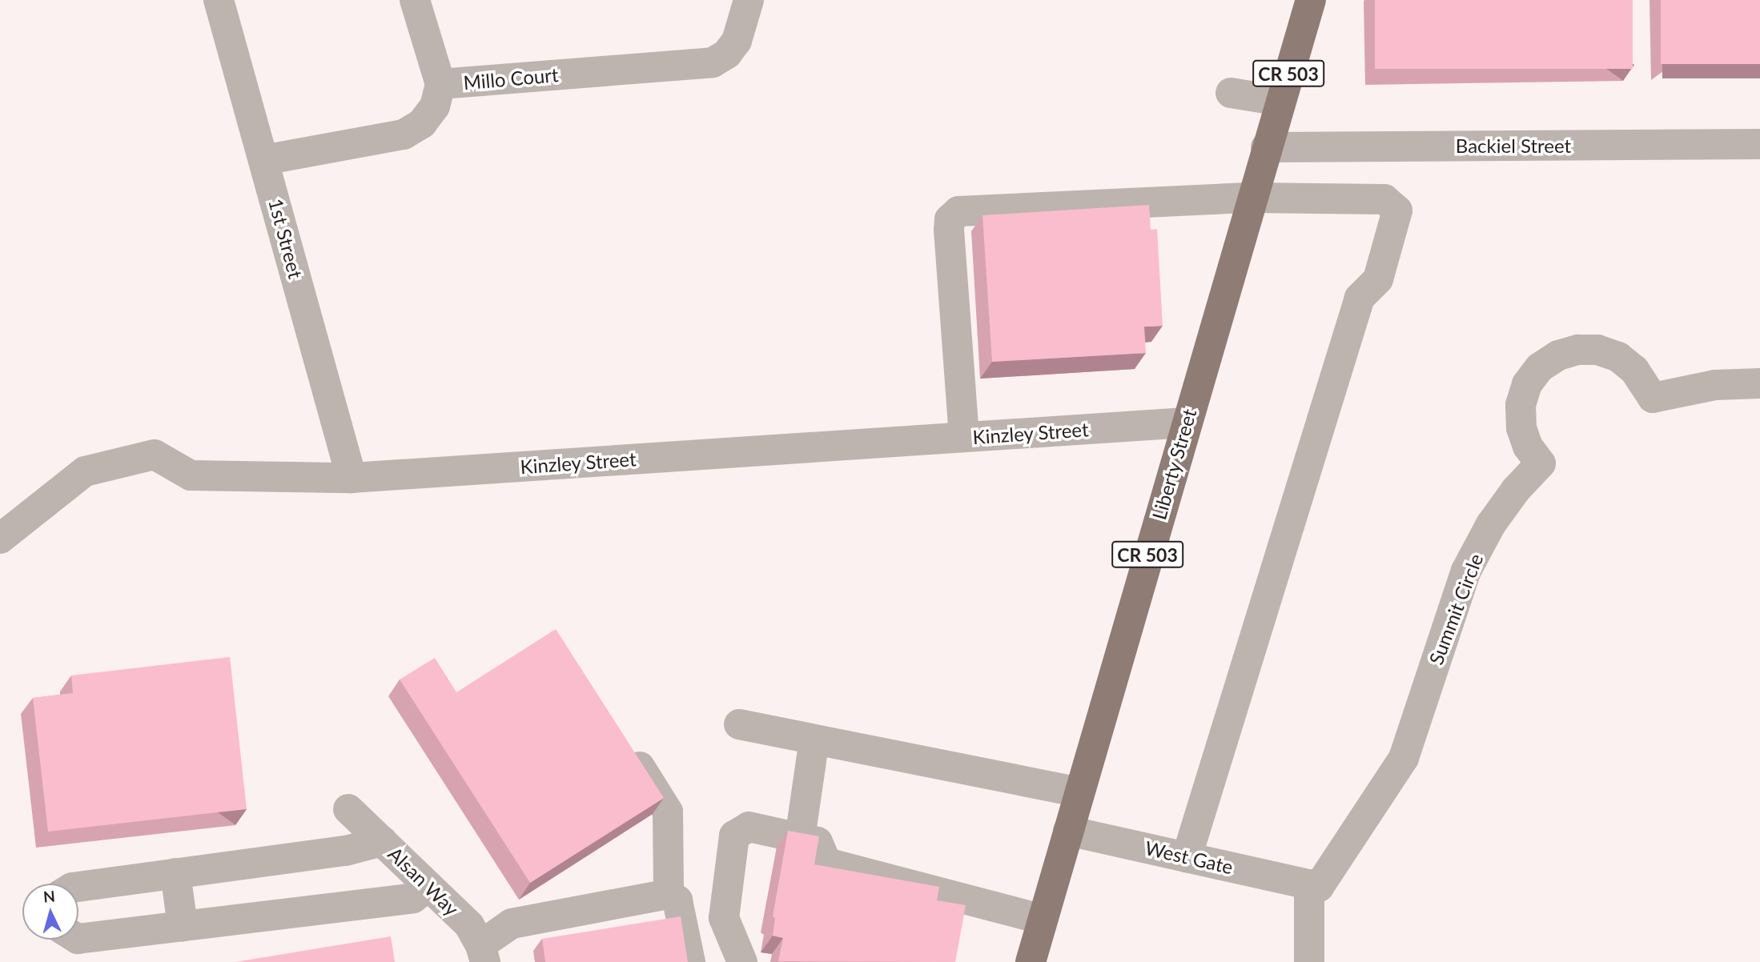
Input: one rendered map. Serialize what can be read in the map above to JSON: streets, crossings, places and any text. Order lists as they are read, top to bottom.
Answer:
{
  "streets": {
    "main road": ["CR 503", "Liberty Street"],
    "street": [
      "Millo Court",
      "Backiel Street",
      "1st Street",
      "Kinzley Street",
      "Summit Circle",
      "West Gate",
      "Alsan Way"
    ]
  },
  "crossings": [
    ["Millo Court", "1st Street"],
    ["Backiel Street", "Liberty Street"],
    ["1st Street", "Kinzley Street"],
    ["Kinzley Street", "Liberty Street"],
    ["Liberty Street", "West Gate"],
    ["Summit Circle", "West Gate"]
  ],
  "north": "top"
}
